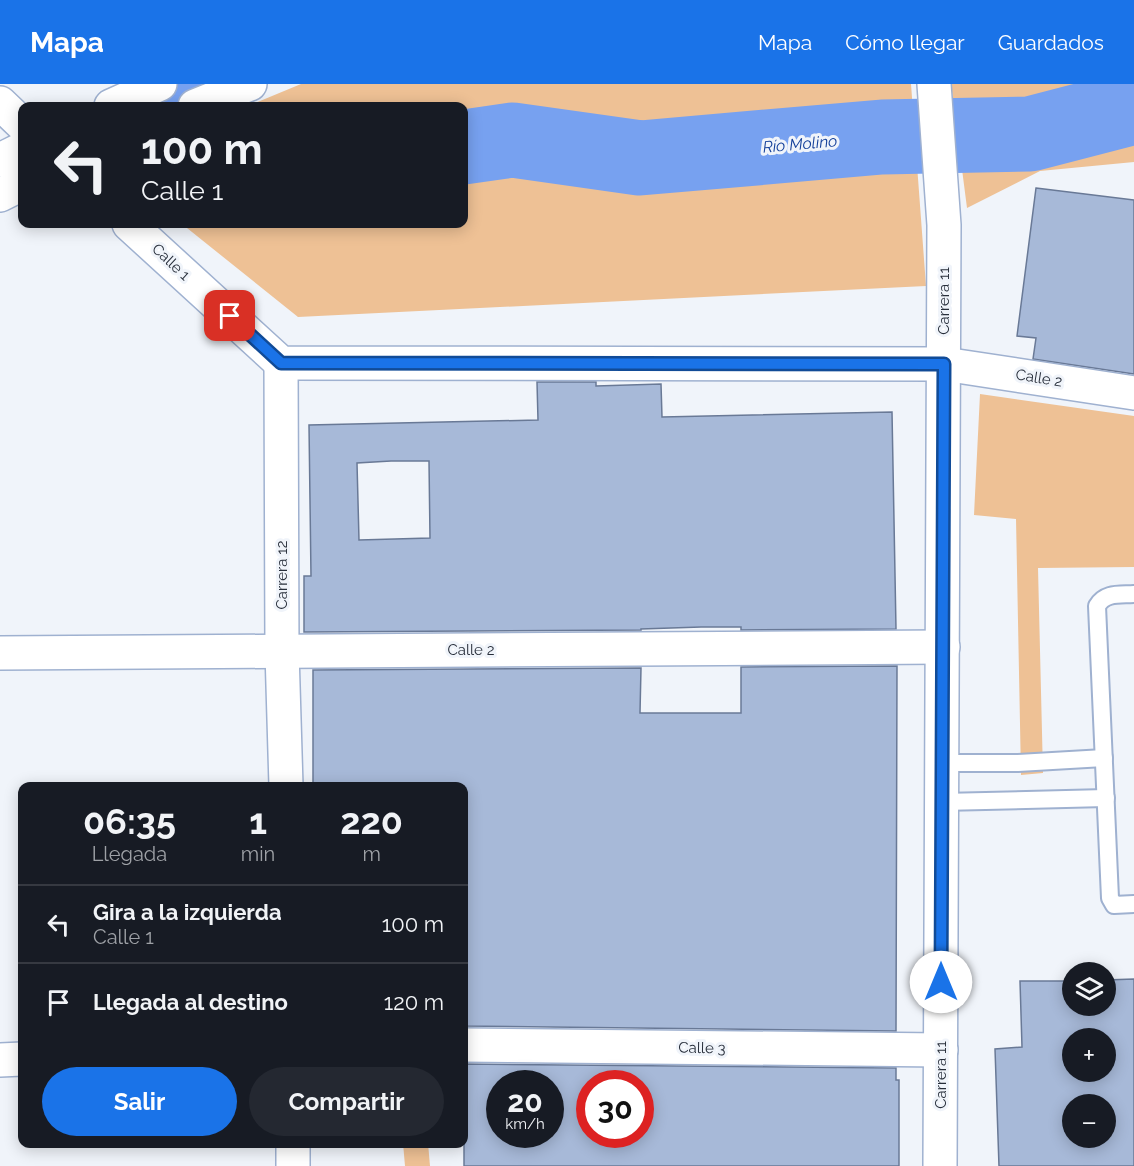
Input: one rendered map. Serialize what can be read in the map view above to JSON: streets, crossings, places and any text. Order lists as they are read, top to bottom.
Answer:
{
  "streets": {
    "street": [
      "Calle 1",
      "Carrera 11",
      "Calle 2",
      "Carrera 12",
      "Calle 3"
    ]
  },
  "crossings": [
    ["Calle 1", "Carrera 12"],
    ["Carrera 11", "Calle 2"],
    ["Carrera 11", "Calle 3"],
    ["Calle 2", "Carrera 12"]
  ],
  "water": ["Río Molino"],
  "page": {
    "header": "Mapa",
    "nav": ["Mapa", "Cómo llegar", "Guardados"],
    "turn": ["100 m", "Calle 1"],
    "eta": [
      "06:35",
      "Llegada",
      "1",
      "min",
      "220",
      "m"
    ],
    "list": [
      {
        "name": "Gira a la izquierda",
        "note": "Calle 1",
        "value": "100 m"
      },
      {
        "name": "Llegada al destino",
        "value": "120 m"
      }
    ],
    "map_buttons": ["+", "−"],
    "buttons": ["Salir", "Compartir"],
    "speed": "20 km/h",
    "limit": "30"
  }
}
